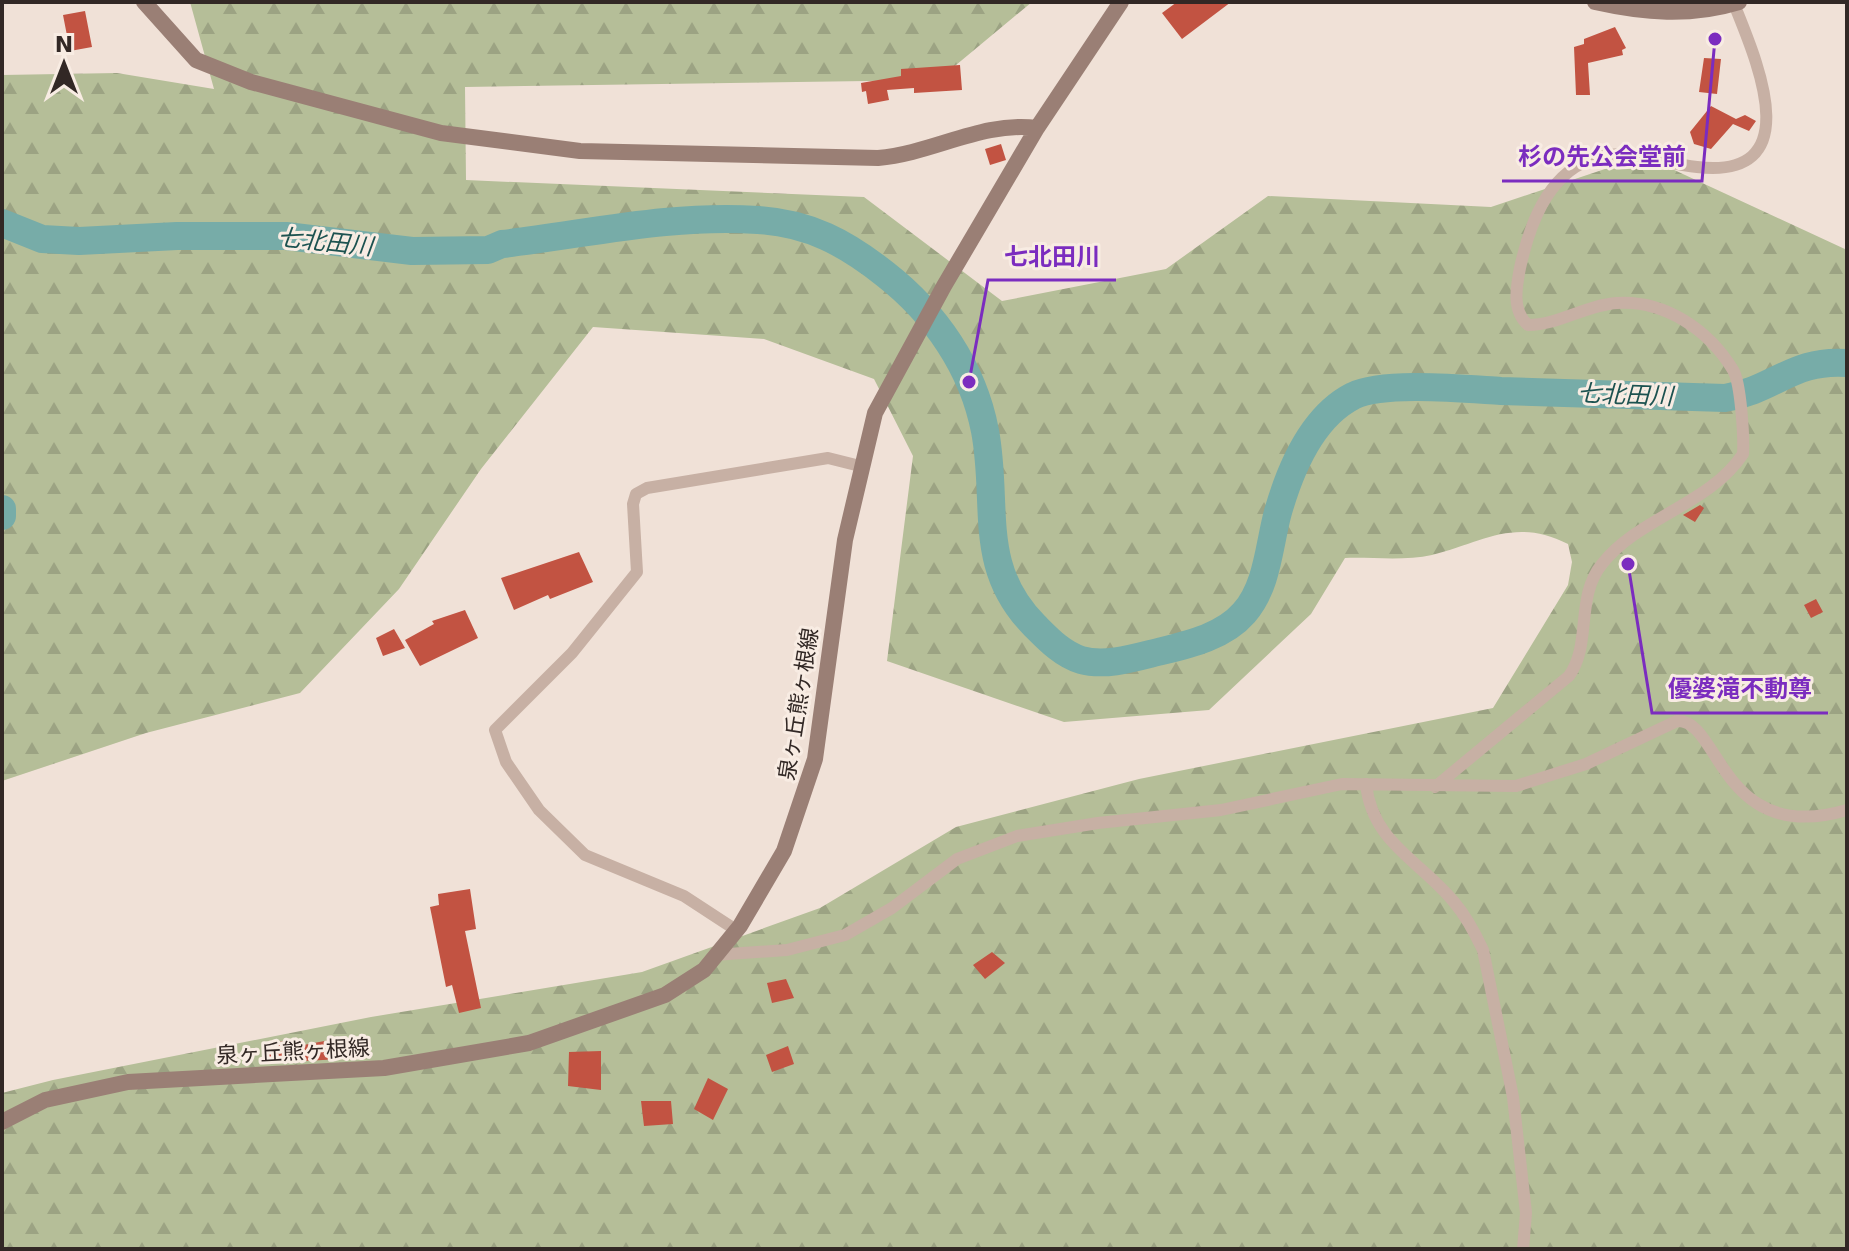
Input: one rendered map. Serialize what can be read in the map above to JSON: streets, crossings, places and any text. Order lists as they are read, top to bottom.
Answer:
{
  "streets": {
    "main road": ["泉ヶ丘熊ヶ根線"]
  },
  "water": ["七北田川"],
  "places": ["杉の先公会堂前", "七北田川", "優婆滝不動尊"],
  "north": "top"
}
